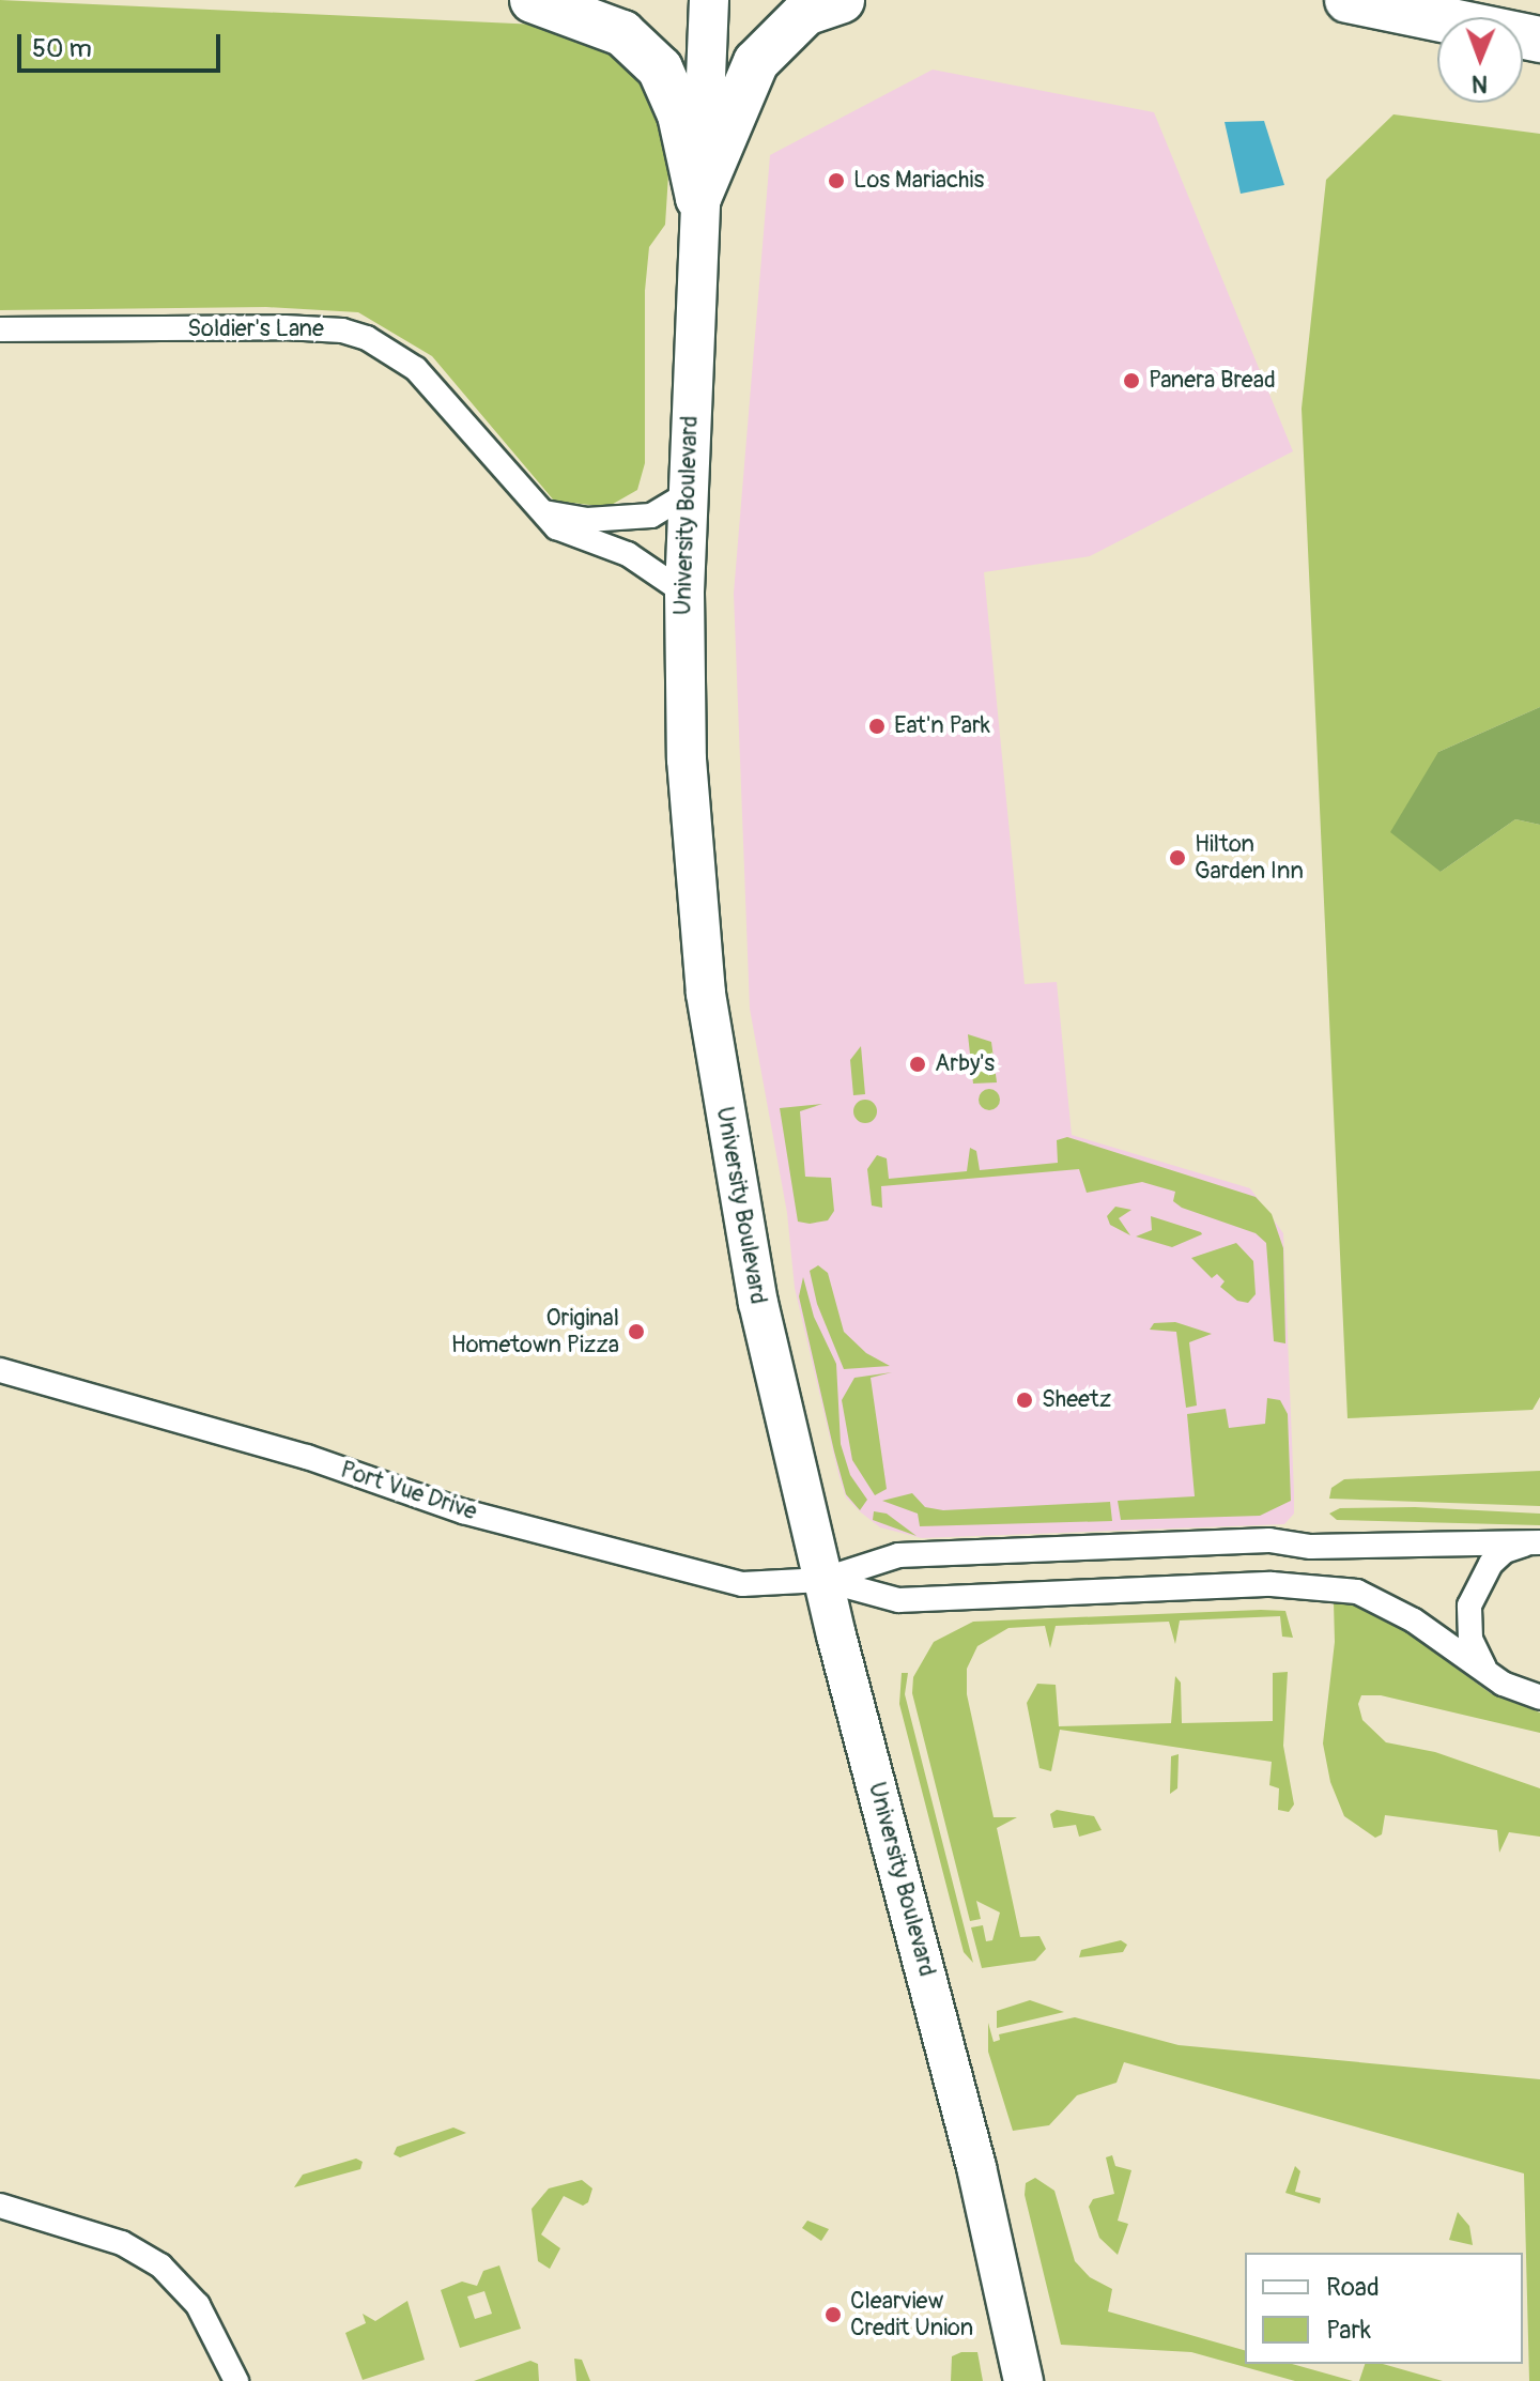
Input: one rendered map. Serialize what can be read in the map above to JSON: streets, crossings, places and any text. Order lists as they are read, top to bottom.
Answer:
{
  "streets": {
    "main road": ["University Boulevard"],
    "street": ["Soldier's Lane", "Port Vue Drive"]
  },
  "crossings": [
    ["Soldier's Lane", "University Boulevard"],
    ["University Boulevard", "Port Vue Drive"]
  ],
  "places": [
    "Los Mariachis",
    "Panera Bread",
    "Eat'n Park",
    "Hilton Garden Inn",
    "Arby's",
    "Original Hometown Pizza",
    "Sheetz",
    "Clearview Credit Union"
  ],
  "legend": ["Road", "Park"],
  "scale_bar": "50 m",
  "north": "bottom"
}
